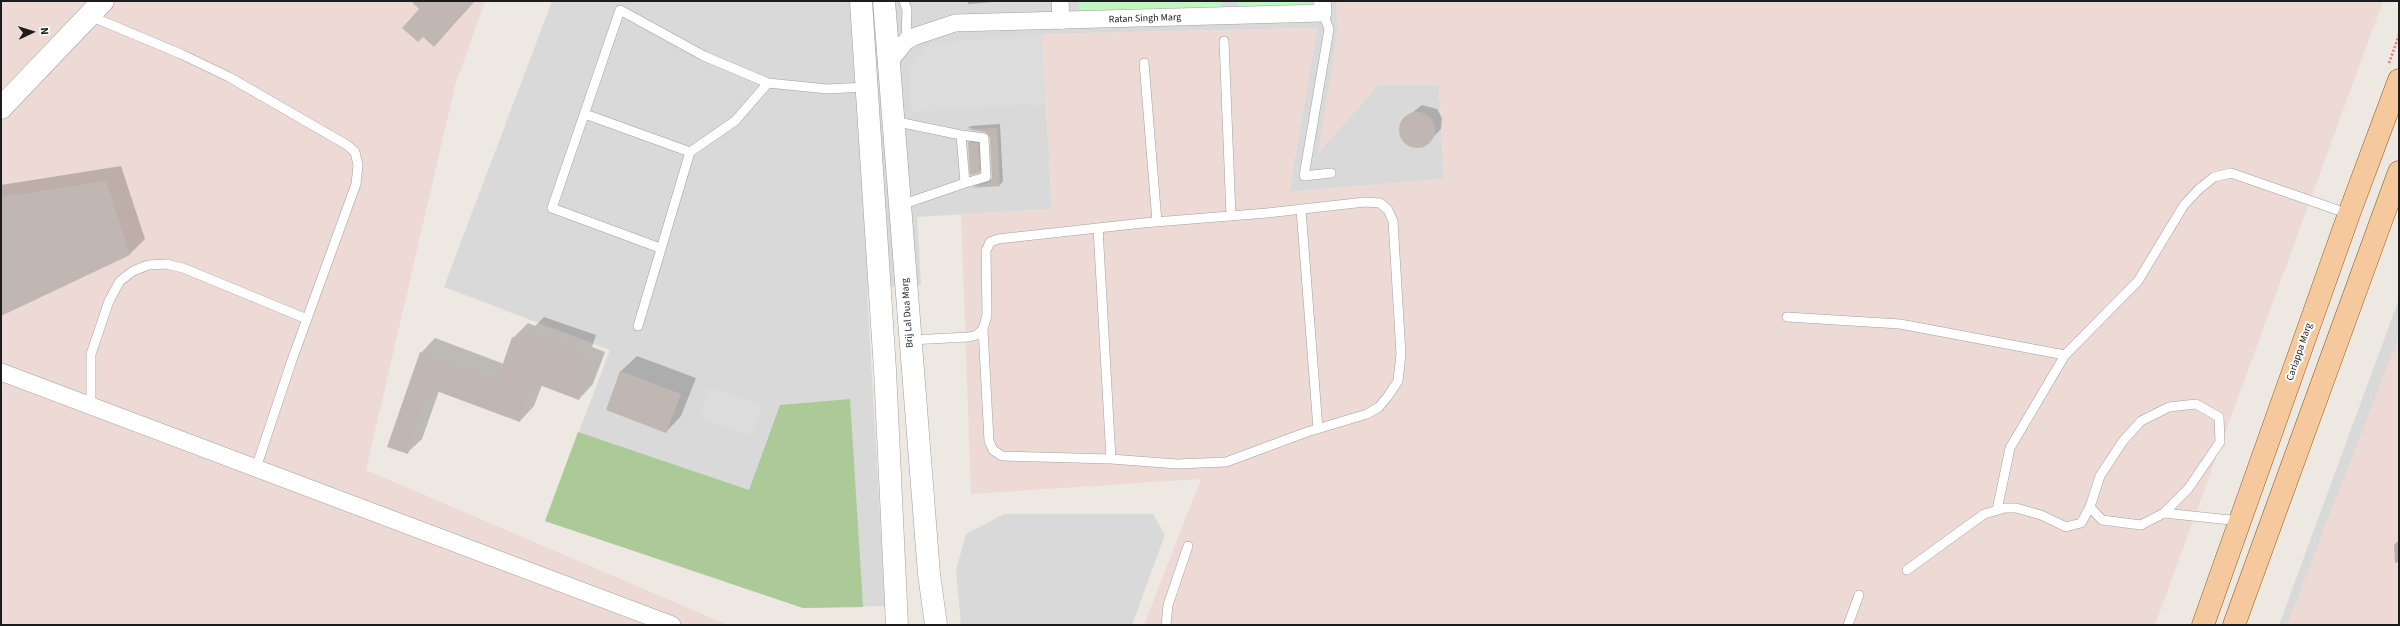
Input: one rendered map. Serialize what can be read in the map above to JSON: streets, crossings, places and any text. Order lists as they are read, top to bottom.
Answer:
{
  "streets": {
    "main road": ["Cariappa Marg"],
    "street": ["Ratan Singh Marg", "Brij Lal Dua Marg"]
  },
  "north": "right"
}
